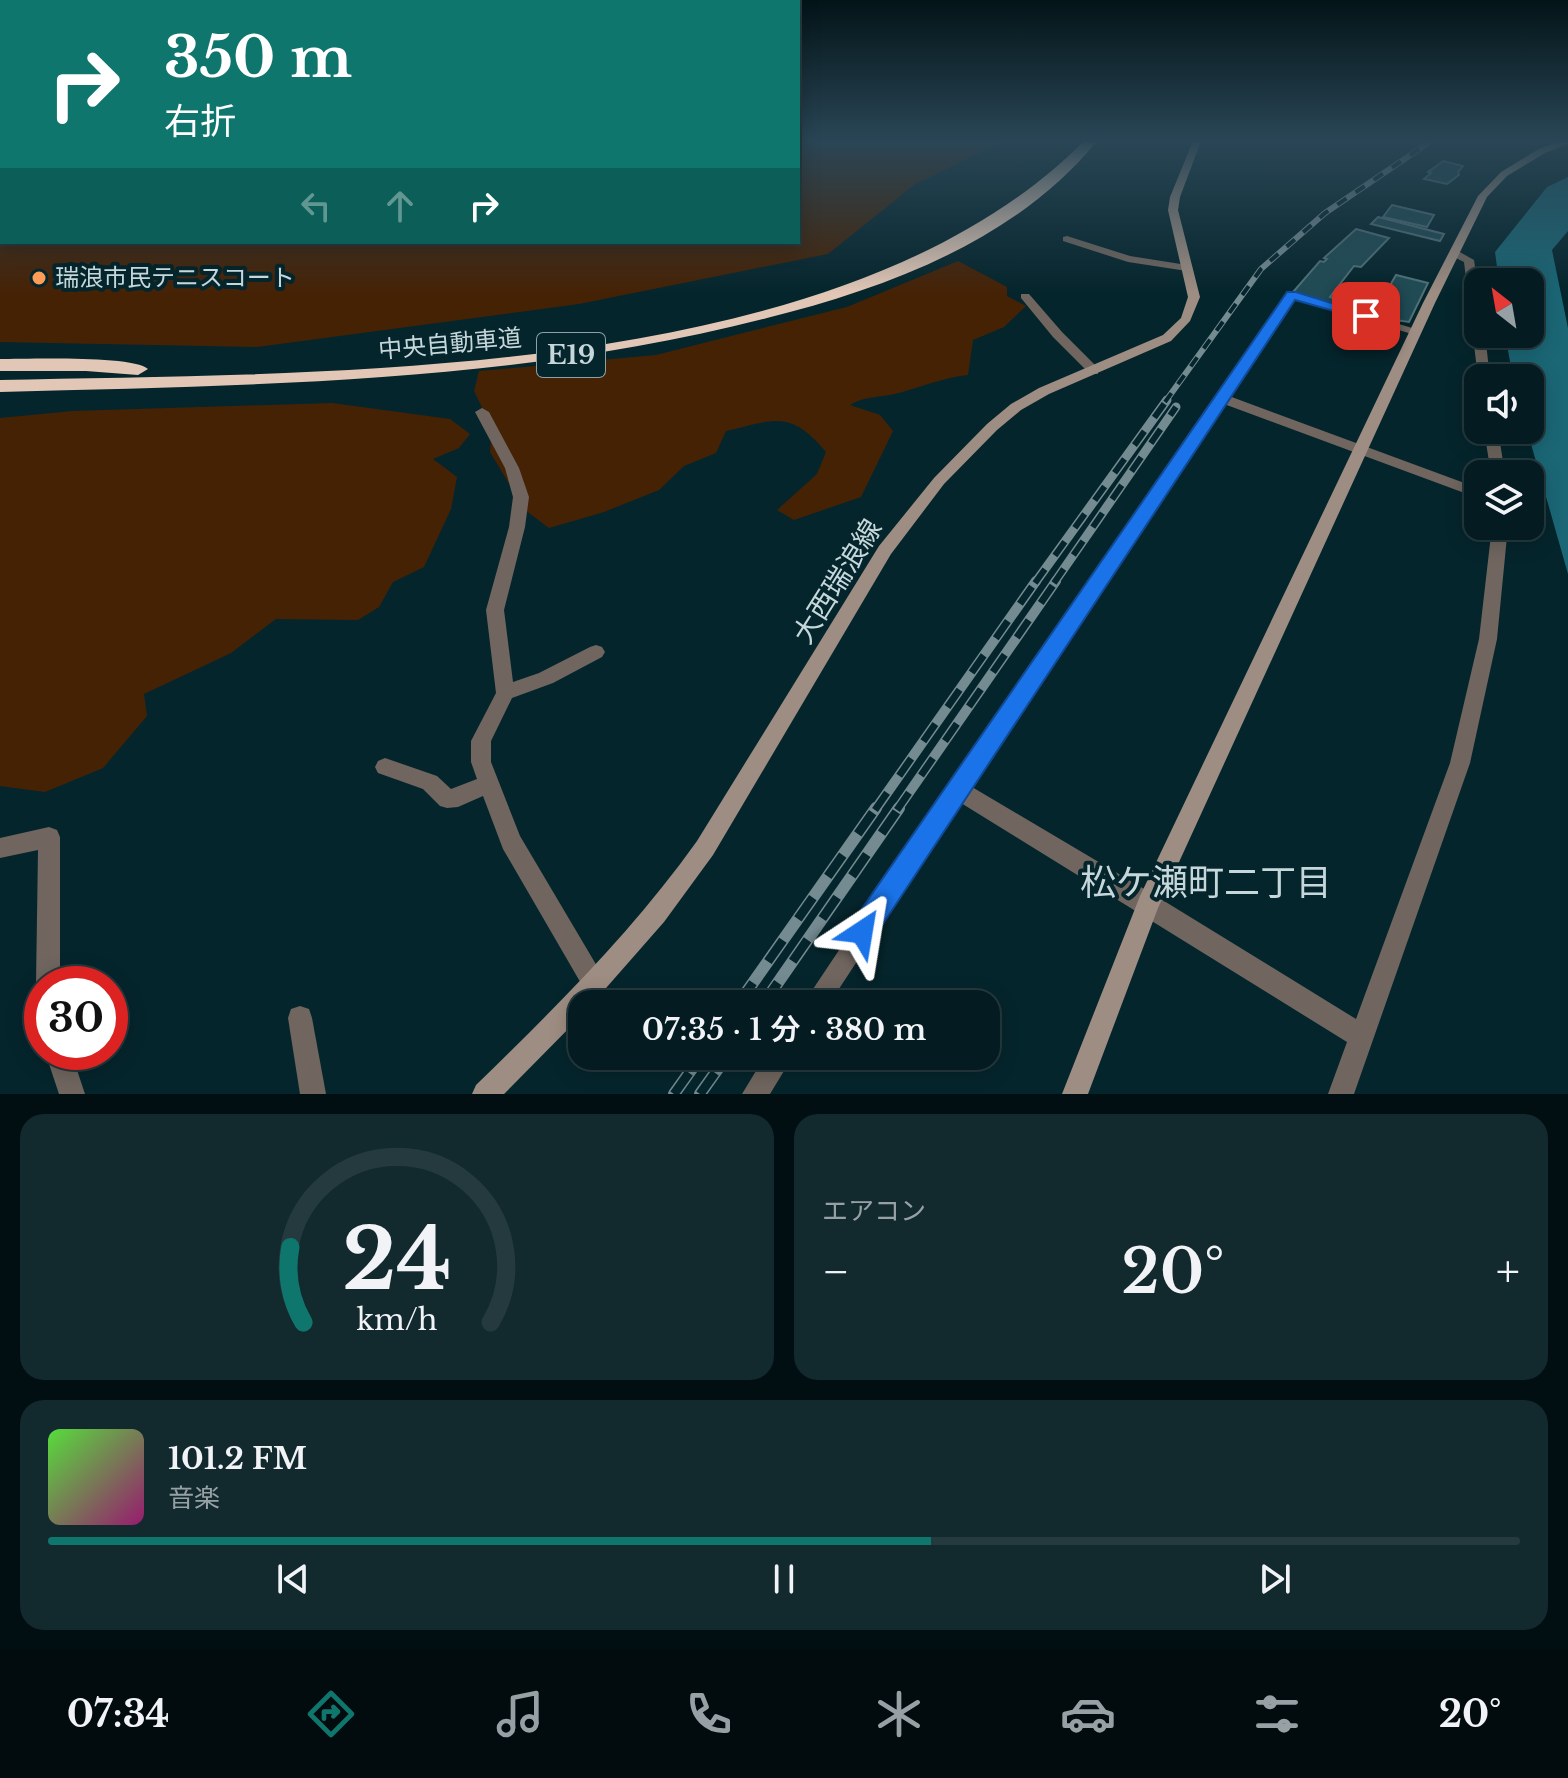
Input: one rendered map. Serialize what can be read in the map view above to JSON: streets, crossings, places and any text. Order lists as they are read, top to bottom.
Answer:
{
  "streets": {
    "highway": ["中央自動車道", "E19"],
    "street": ["大西瑞浪線"]
  },
  "districts": ["松ケ瀬町二丁目"],
  "places": ["瑞浪市民テニスコート"],
  "north": "top left",
  "page": {
    "turn": ["350 m", "右折"],
    "limit": "30",
    "trip": "07:35 · 1 分 · 380 m",
    "tile": "エアコン",
    "heat": ["−", "20°", "+"],
    "song": ["101.2 FM", "音楽"],
    "tabs": ["07:34", "20°"],
    "gauge": ["24", "km/h"]
  }
}
